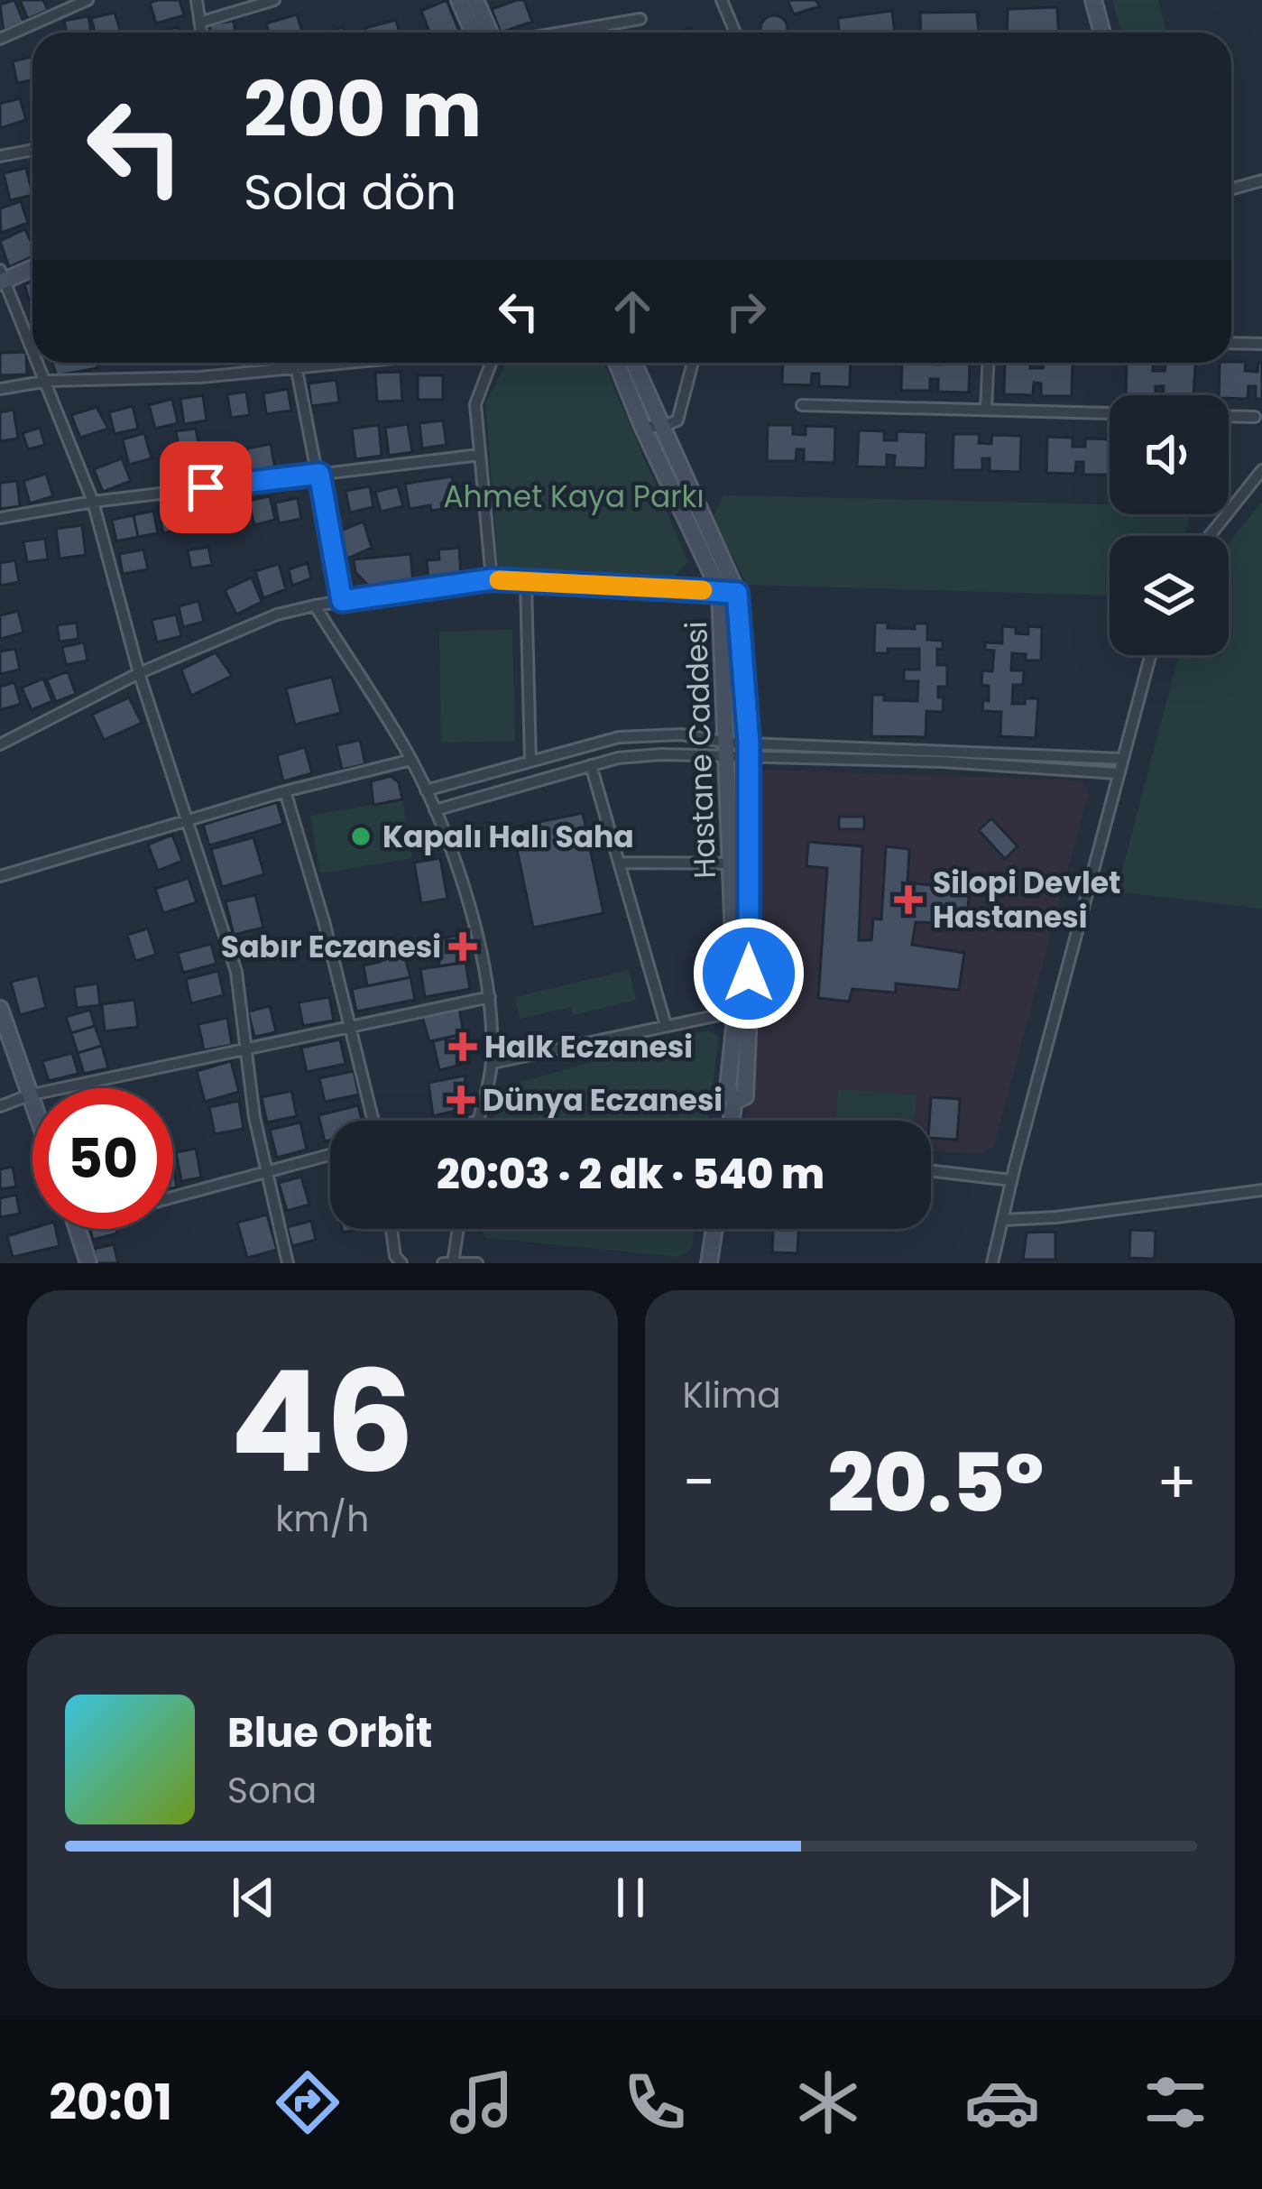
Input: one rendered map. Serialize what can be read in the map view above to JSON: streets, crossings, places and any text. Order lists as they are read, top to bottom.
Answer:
{
  "streets": {
    "main road": ["Hastane Caddesi"]
  },
  "parks": ["Ahmet Kaya Parkı"],
  "places": {
    "other": ["Kapalı Halı Saha"],
    "health": [
      "Silopi Devlet Hastanesi",
      "Sabır Eczanesi",
      "Halk Eczanesi",
      "Dünya Eczanesi"
    ]
  },
  "page": {
    "turn": ["200 m", "Sola dön"],
    "limit": "50",
    "trip": "20:03 · 2 dk · 540 m",
    "tile": [
      ["46", "km/h"],
      "Klima"
    ],
    "heat": ["−", "20.5°", "+"],
    "song": ["Blue Orbit", "Sona"],
    "tabs": "20:01"
  }
}
